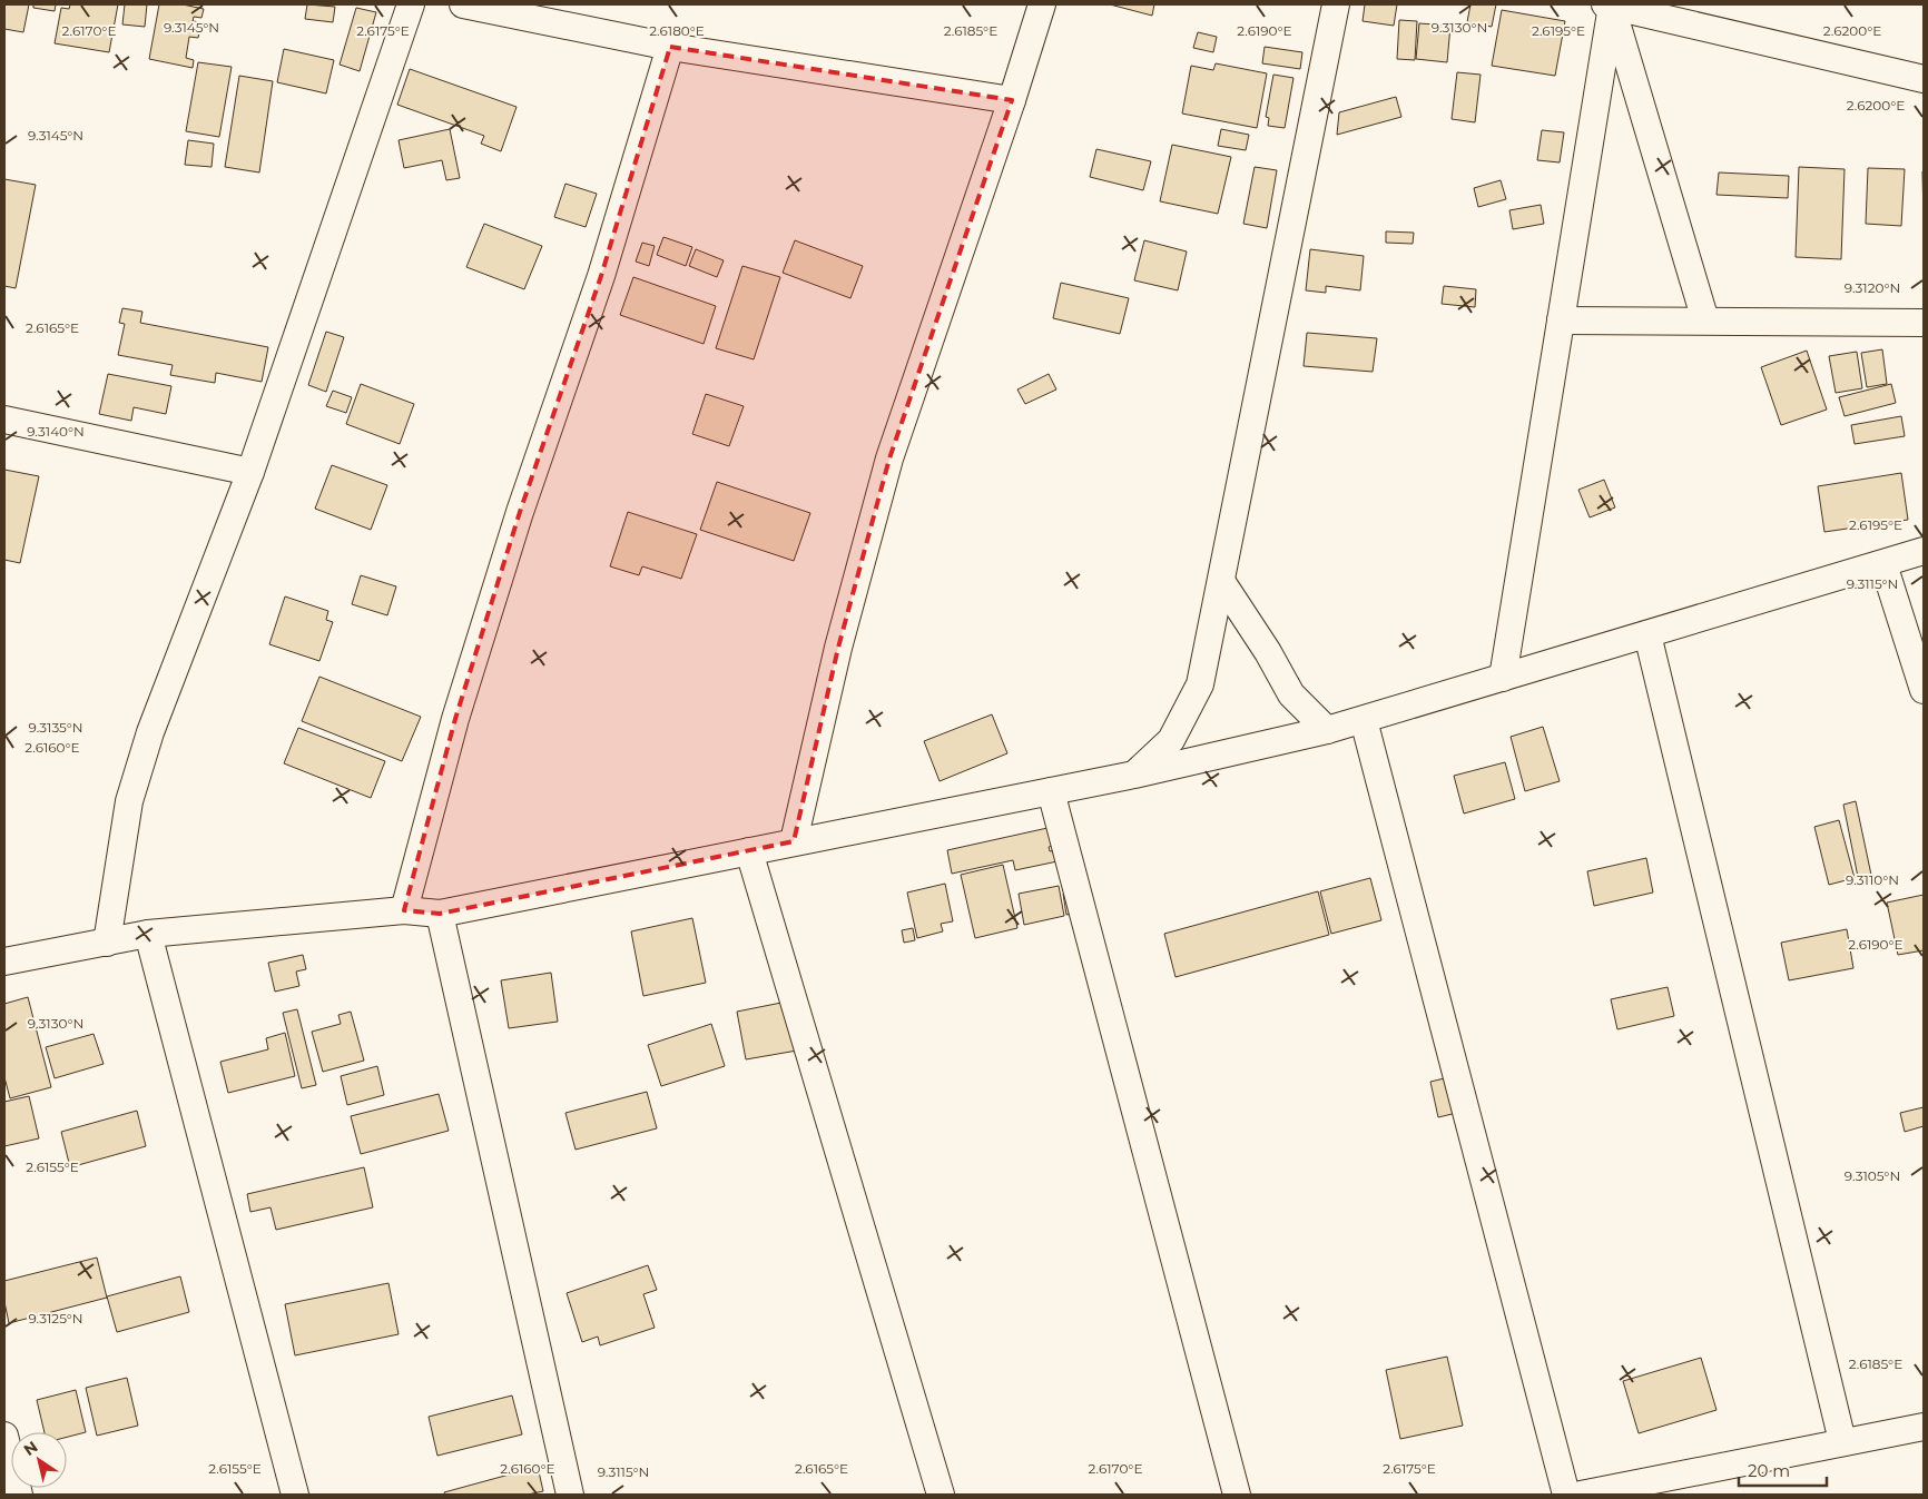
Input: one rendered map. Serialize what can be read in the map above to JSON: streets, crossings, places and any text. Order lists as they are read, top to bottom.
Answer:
{
  "scale_bar": "20 m",
  "north": "top left",
  "coordinates": [
    "9.3145°N",
    "9.3130°N",
    "2.6170°E",
    "2.6175°E",
    "2.6180°E",
    "2.6190°E",
    "2.6185°E",
    "2.6195°E",
    "2.6200°E",
    "9.3120°N",
    "2.6165°E",
    "9.3140°N",
    "9.3115°N",
    "9.3135°N",
    "2.6160°E",
    "9.3110°N",
    "2.6155°E",
    "9.3105°N",
    "9.3125°N"
  ]
}
